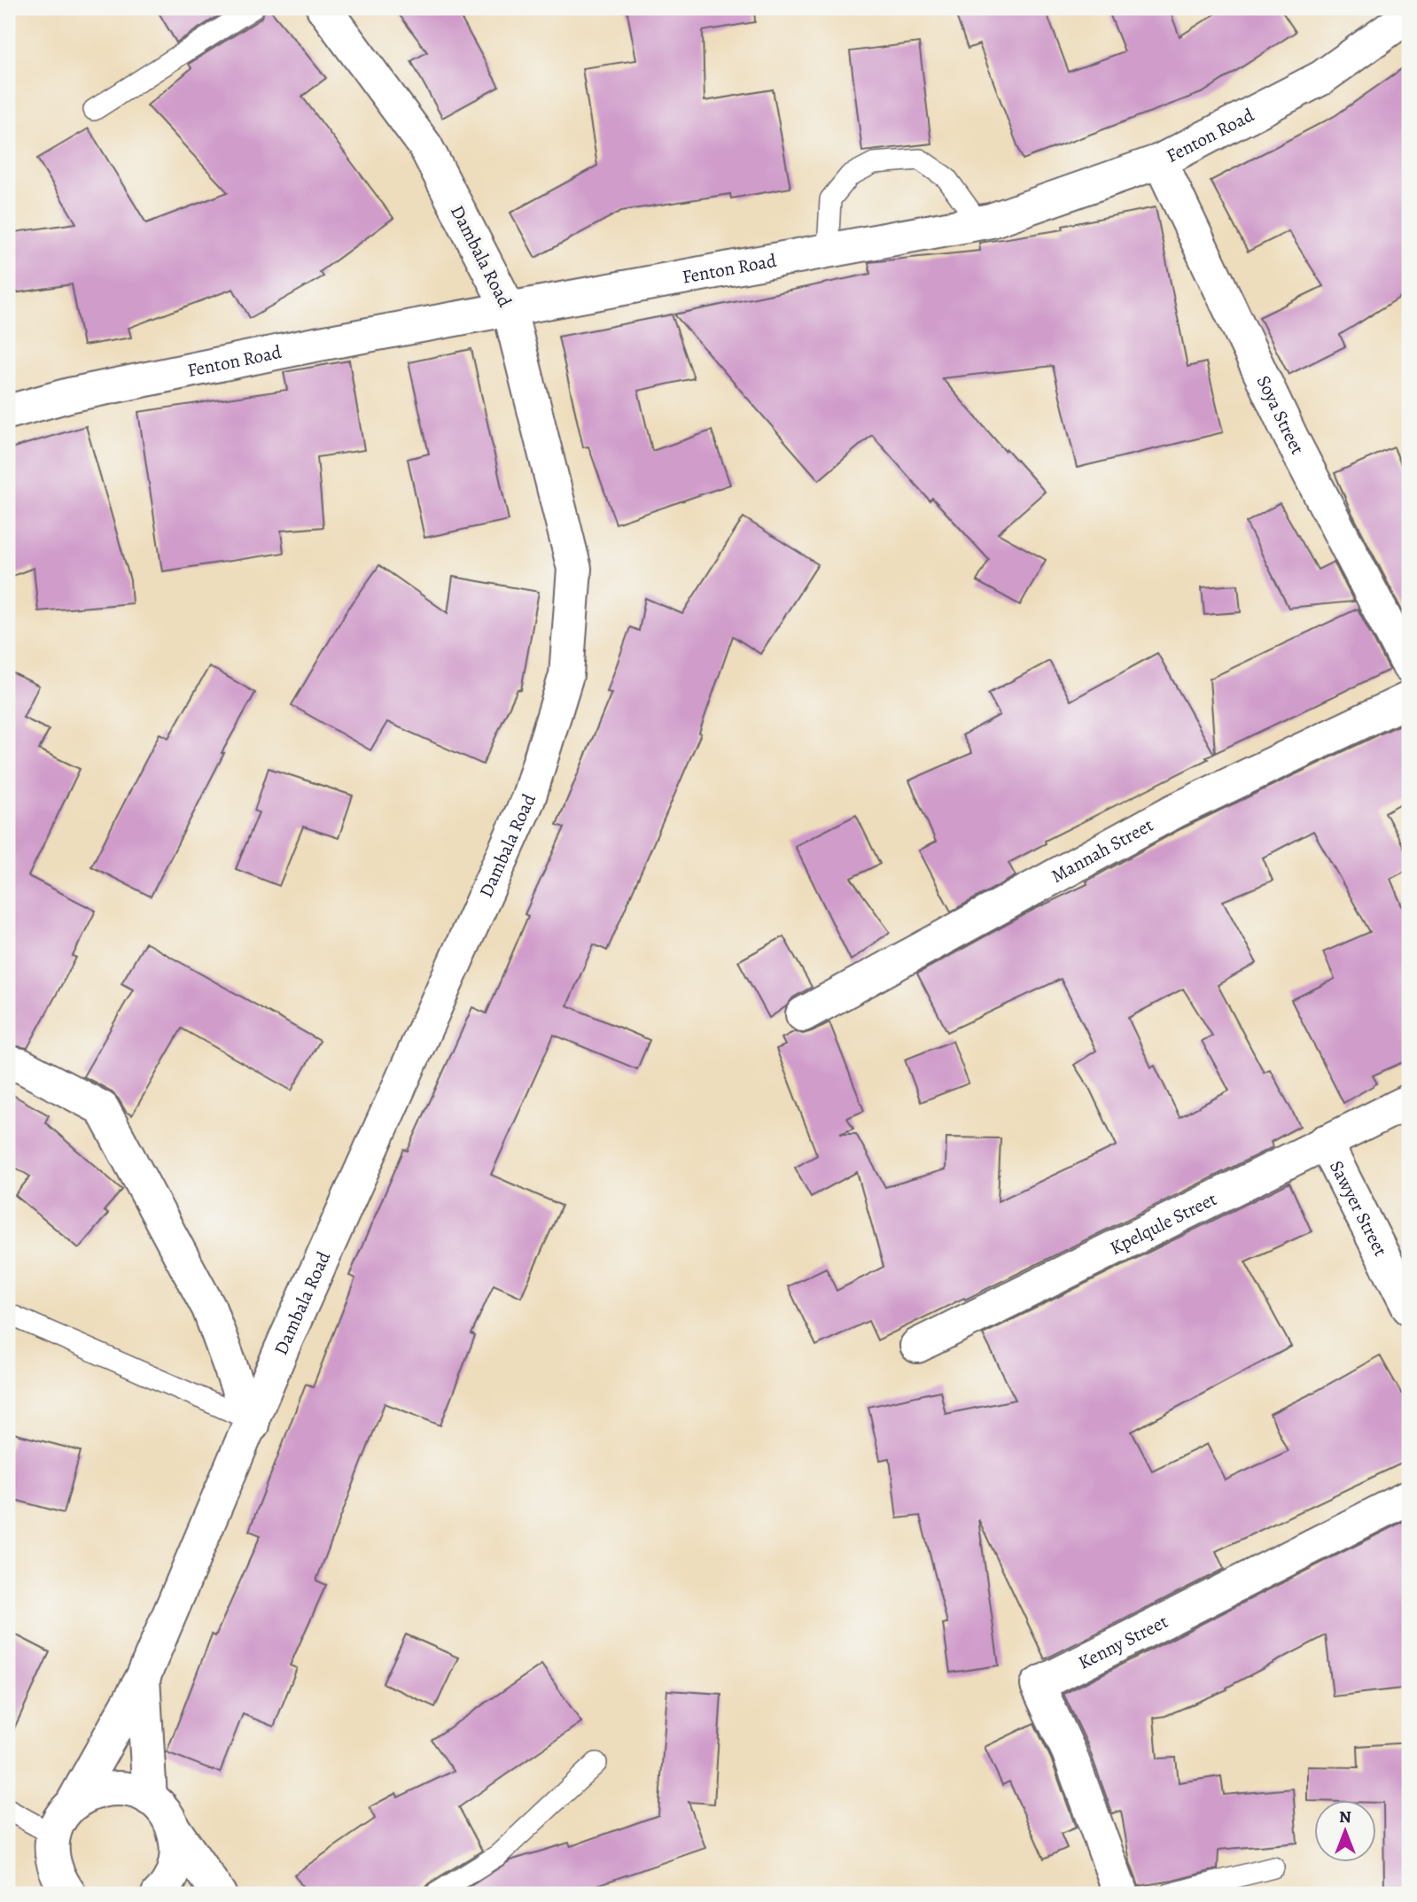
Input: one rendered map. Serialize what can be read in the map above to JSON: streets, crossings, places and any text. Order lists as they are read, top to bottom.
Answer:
{
  "streets": {
    "street": [
      "Fenton Road",
      "Dambala Road",
      "Soya Street",
      "Mannah Street",
      "Sawyer Street",
      "Kpelqule Street",
      "Kenny Street"
    ]
  },
  "crossings": [
    ["Fenton Road", "Dambala Road"],
    ["Fenton Road", "Soya Street"],
    ["Sawyer Street", "Kpelqule Street"]
  ],
  "north": "top"
}
